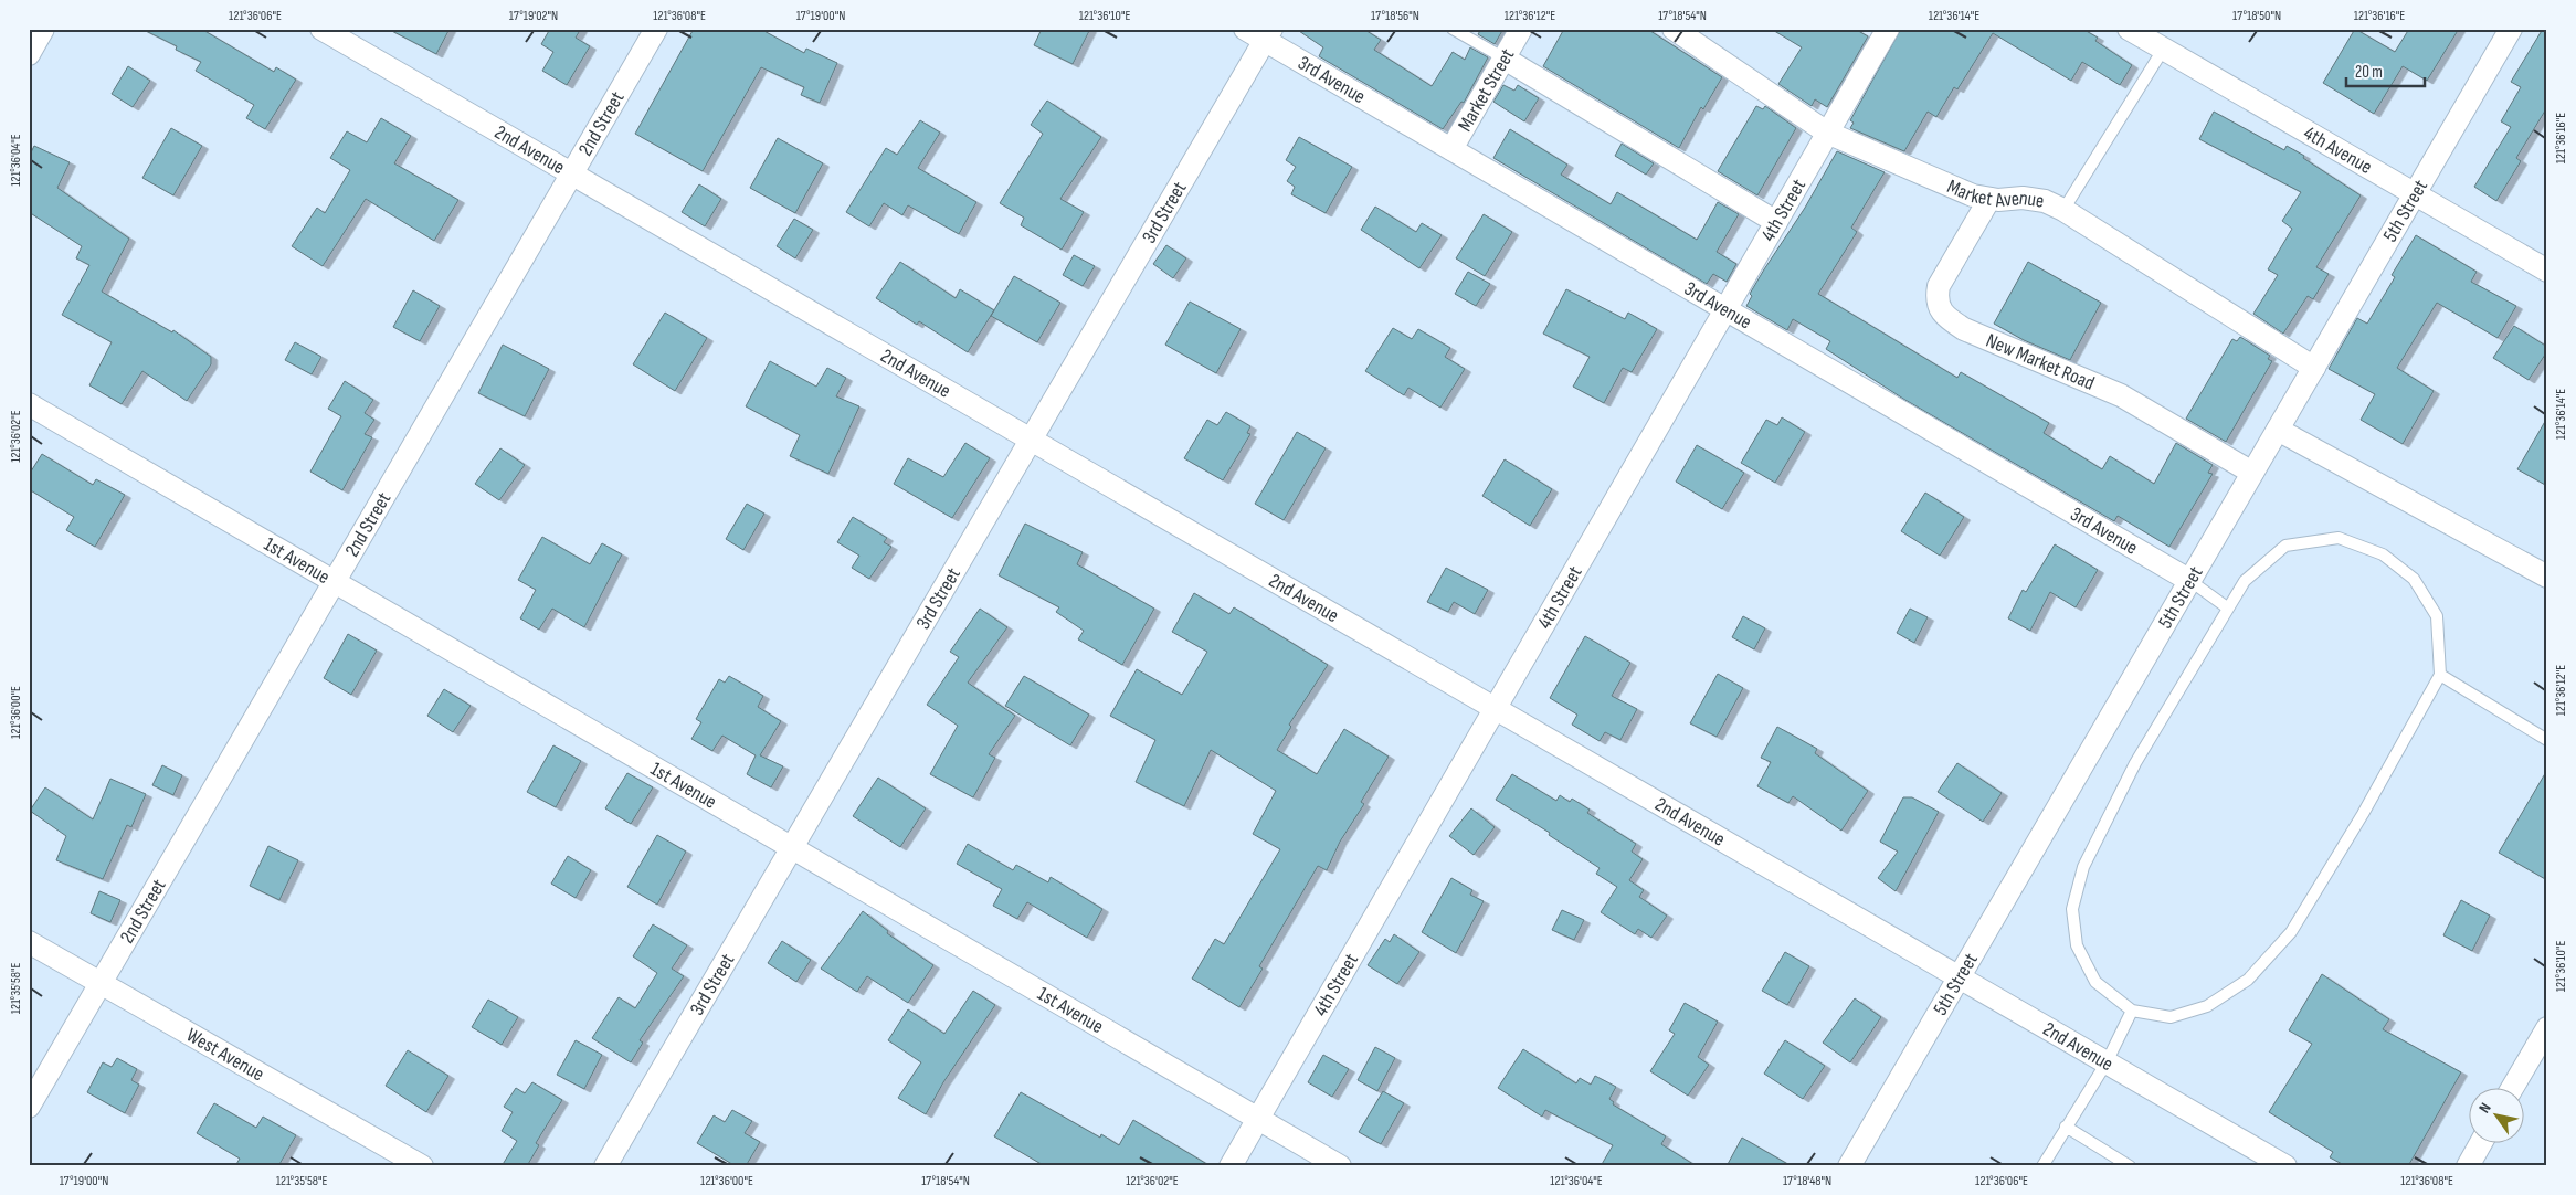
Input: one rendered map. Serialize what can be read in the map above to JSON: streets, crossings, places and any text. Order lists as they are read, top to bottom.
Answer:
{
  "streets": {
    "street": [
      "3rd Avenue",
      "Market Street",
      "2nd Street",
      "2nd Avenue",
      "4th Avenue",
      "Market Avenue",
      "4th Street",
      "3rd Street",
      "5th Street",
      "New Market Road",
      "1st Avenue",
      "West Avenue"
    ]
  },
  "crossings": [
    ["3rd Avenue", "Market Street"],
    ["3rd Avenue", "4th Street"],
    ["3rd Avenue", "3rd Street"],
    ["3rd Avenue", "5th Street"],
    ["2nd Street", "2nd Avenue"],
    ["2nd Street", "1st Avenue"],
    ["2nd Street", "West Avenue"],
    ["2nd Avenue", "4th Street"],
    ["2nd Avenue", "3rd Street"],
    ["2nd Avenue", "5th Street"],
    ["4th Avenue", "5th Street"],
    ["Market Avenue", "4th Street"],
    ["Market Avenue", "5th Street"],
    ["Market Avenue", "New Market Road"],
    ["4th Street", "1st Avenue"],
    ["3rd Street", "1st Avenue"],
    ["5th Street", "New Market Road"]
  ],
  "scale_bar": "20 m",
  "north": "top left",
  "coordinates": [
    "121°36'06\"E",
    "17°19'02\"N",
    "121°36'08\"E",
    "17°19'00\"N",
    "121°36'10\"E",
    "17°18'56\"N",
    "121°36'12\"E",
    "17°18'54\"N",
    "121°36'14\"E",
    "17°18'50\"N",
    "121°36'16\"E",
    "121°36'04\"E",
    "121°36'02\"E",
    "121°36'00\"E",
    "121°35'58\"E",
    "17°18'48\"N"
  ]
}
